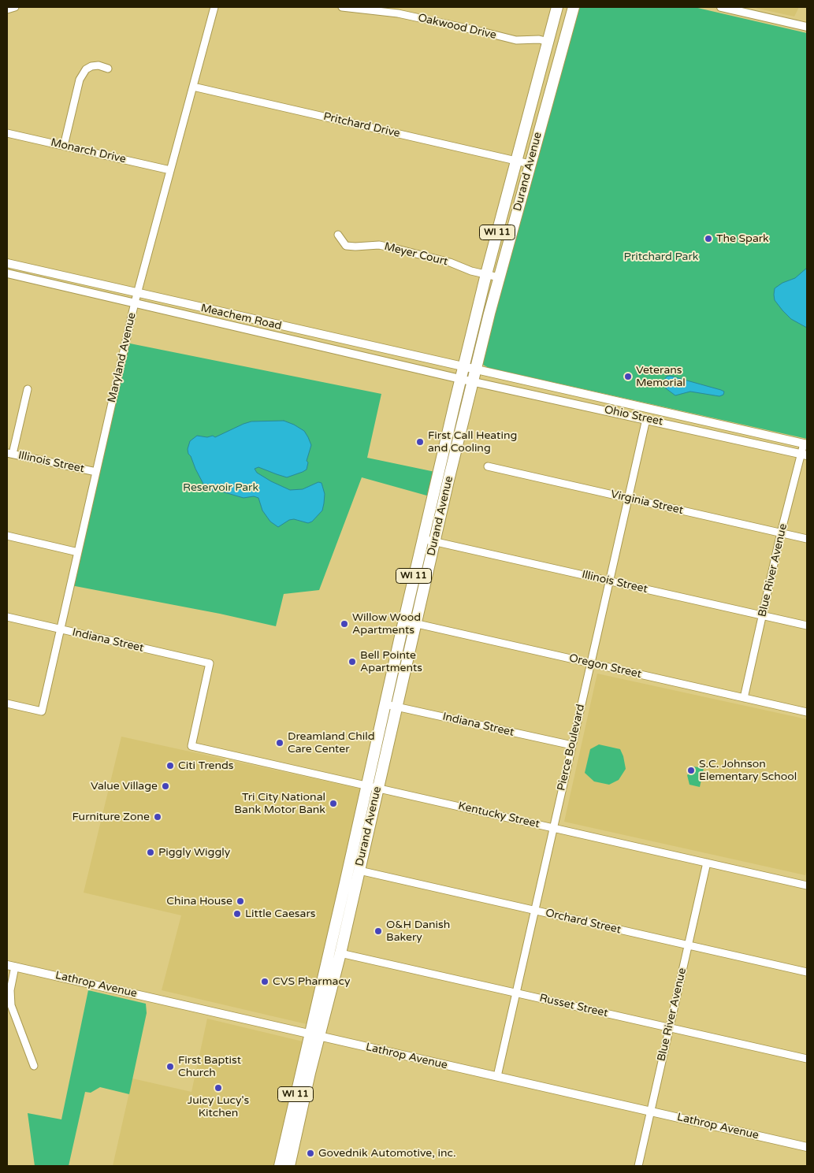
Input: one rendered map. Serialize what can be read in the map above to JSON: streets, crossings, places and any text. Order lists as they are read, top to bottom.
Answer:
{
  "streets": {
    "main road": ["Durand Avenue", "WI 11"],
    "street": [
      "Oakwood Drive",
      "Pritchard Drive",
      "Monarch Drive",
      "Meyer Court",
      "Meachem Road",
      "Maryland Avenue",
      "Ohio Street",
      "Illinois Street",
      "Virginia Street",
      "Blue River Avenue",
      "Indiana Street",
      "Oregon Street",
      "Pierce Boulevard",
      "Kentucky Street",
      "Orchard Street",
      "Lathrop Avenue",
      "Russet Street"
    ]
  },
  "crossings": [
    ["Oakwood Drive", "Durand Avenue"],
    ["Pritchard Drive", "Durand Avenue"],
    ["Pritchard Drive", "Maryland Avenue"],
    ["Monarch Drive", "Maryland Avenue"],
    ["Durand Avenue", "Meyer Court"],
    ["Durand Avenue", "Meachem Road"],
    ["Durand Avenue", "Ohio Street"],
    ["Durand Avenue", "Illinois Street"],
    ["Durand Avenue", "Indiana Street"],
    ["Durand Avenue", "Oregon Street"],
    ["Durand Avenue", "Kentucky Street"],
    ["Durand Avenue", "Orchard Street"],
    ["Durand Avenue", "Lathrop Avenue"],
    ["Durand Avenue", "Russet Street"],
    ["Meachem Road", "Maryland Avenue"],
    ["Meachem Road", "Ohio Street"],
    ["Maryland Avenue", "Illinois Street"],
    ["Maryland Avenue", "Indiana Street"],
    ["Ohio Street", "Blue River Avenue"],
    ["Ohio Street", "Pierce Boulevard"],
    ["Illinois Street", "Blue River Avenue"],
    ["Illinois Street", "Pierce Boulevard"],
    ["Virginia Street", "Blue River Avenue"],
    ["Virginia Street", "Pierce Boulevard"],
    ["Blue River Avenue", "Oregon Street"],
    ["Blue River Avenue", "Kentucky Street"],
    ["Blue River Avenue", "Orchard Street"],
    ["Blue River Avenue", "Lathrop Avenue"],
    ["Blue River Avenue", "Russet Street"],
    ["Indiana Street", "Pierce Boulevard"],
    ["Indiana Street", "Kentucky Street"],
    ["Oregon Street", "Pierce Boulevard"],
    ["Pierce Boulevard", "Kentucky Street"],
    ["Pierce Boulevard", "Orchard Street"],
    ["Pierce Boulevard", "Lathrop Avenue"],
    ["Pierce Boulevard", "Russet Street"]
  ],
  "parks": ["Pritchard Park", "Reservoir Park"],
  "places": [
    "The Spark",
    "Veterans Memorial",
    "First Call Heating and Cooling",
    "Willow Wood Apartments",
    "Bell Pointe Apartments",
    "Dreamland Child Care Center",
    "Citi Trends",
    "S.C. Johnson Elementary School",
    "Value Village",
    "Tri City National Bank Motor Bank",
    "Furniture Zone",
    "Piggly Wiggly",
    "China House",
    "Little Caesars",
    "O&H Danish Bakery",
    "CVS Pharmacy",
    "First Baptist Church",
    "Juicy Lucy's Kitchen",
    "Govednik Automotive, inc."
  ]
}
